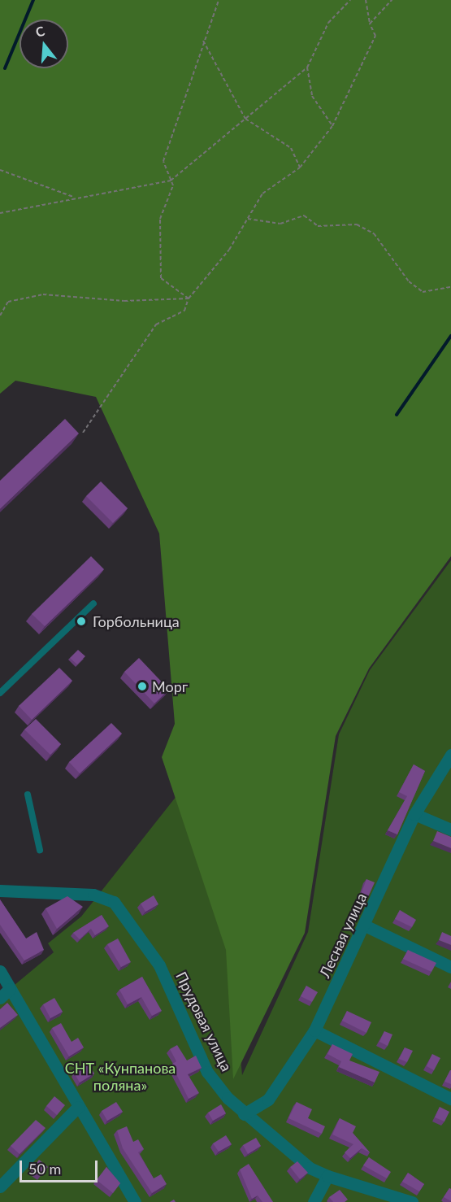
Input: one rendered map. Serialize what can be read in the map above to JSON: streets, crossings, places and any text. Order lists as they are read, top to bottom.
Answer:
{
  "streets": {
    "street": ["Лесная улица", "Прудовая улица"]
  },
  "crossings": [
    ["Лесная улица", "Прудовая улица"]
  ],
  "parks": ["СНТ «Кунпанова поляна»"],
  "places": ["Горбольница", "Морг"],
  "scale_bar": "50 m",
  "north": "top"
}
